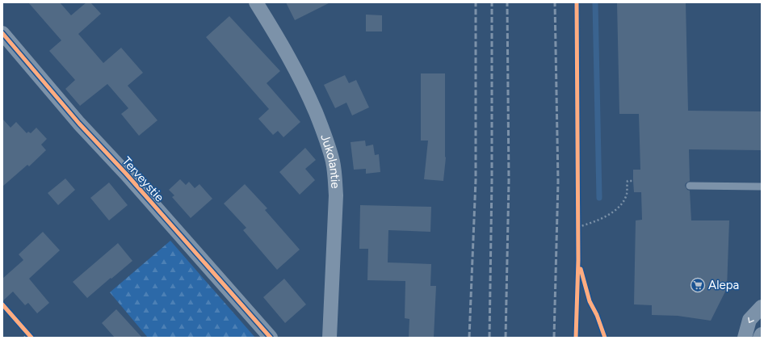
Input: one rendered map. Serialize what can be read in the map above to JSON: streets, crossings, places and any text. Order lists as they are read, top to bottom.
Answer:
{
  "streets": {
    "street": ["Jukolantie", "Terveystie"]
  },
  "places": {
    "supermarket": ["Alepa"]
  }
}
